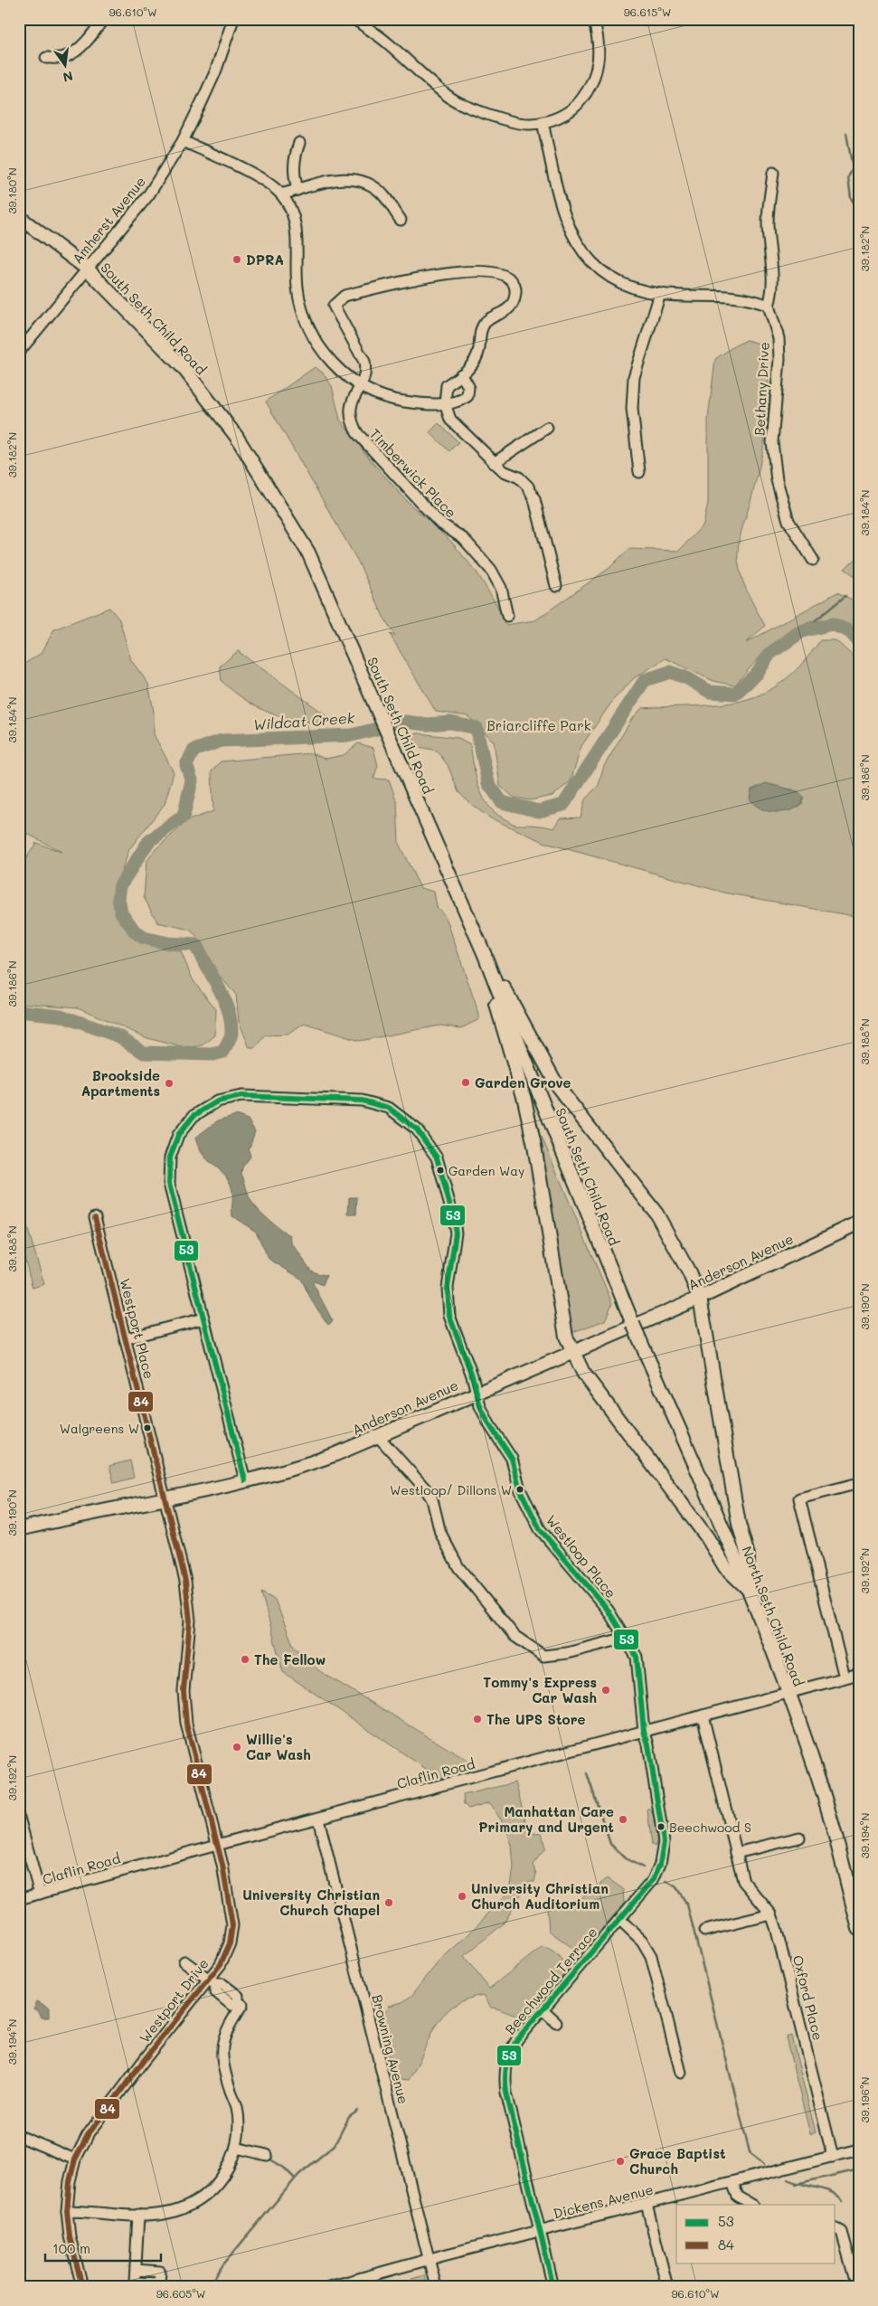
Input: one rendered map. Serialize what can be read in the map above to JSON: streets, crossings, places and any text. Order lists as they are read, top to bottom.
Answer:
{
  "streets": {
    "main road": ["South Seth Child Road", "Anderson Avenue", "North Seth Child Road"],
    "street": [
      "Amherst Avenue",
      "Bethany Drive",
      "Timberwick Place",
      "Westport Place",
      "Westloop Place",
      "Claflin Road",
      "Beechwood Terrace",
      "Oxford Place",
      "Westport Drive",
      "Browning Avenue",
      "Dickens Avenue"
    ]
  },
  "crossings": [
    ["Amherst Avenue", "South Seth Child Road"],
    ["South Seth Child Road", "North Seth Child Road"],
    ["Anderson Avenue", "Westport Place"],
    ["Anderson Avenue", "Westloop Place"],
    ["Anderson Avenue", "Westport Drive"],
    ["Westport Place", "Westport Drive"],
    ["Westloop Place", "Claflin Road"],
    ["Westloop Place", "Beechwood Terrace"],
    ["North Seth Child Road", "Claflin Road"],
    ["Claflin Road", "Beechwood Terrace"],
    ["Claflin Road", "Westport Drive"],
    ["Claflin Road", "Browning Avenue"],
    ["Beechwood Terrace", "Dickens Avenue"],
    ["Oxford Place", "Dickens Avenue"],
    ["Browning Avenue", "Dickens Avenue"]
  ],
  "water": ["Wildcat Creek"],
  "parks": ["Briarcliffe Park"],
  "places": [
    "DPRA",
    "Garden Grove",
    "Brookside Apartments",
    "Garden Way",
    "Walgreens W",
    "Westloop/ Dillons W",
    "The Fellow",
    "Tommy's Express Car Wash",
    "The UPS Store",
    "Willie's Car Wash",
    "Manhattan Care Primary and Urgent",
    "Beechwood S",
    "University Christian Church Auditorium",
    "University Christian Church Chapel",
    "Grace Baptist Church"
  ],
  "lines": ["transit line 53", "transit line 84"],
  "legend": ["53", "84"],
  "scale_bar": "100 m",
  "north": "bottom",
  "coordinates": [
    "96.610°W",
    "96.615°W",
    "39.180°N",
    "39.182°N",
    "39.184°N",
    "39.186°N",
    "39.188°N",
    "39.190°N",
    "39.192°N",
    "39.194°N",
    "39.196°N",
    "96.605°W"
  ]
}
